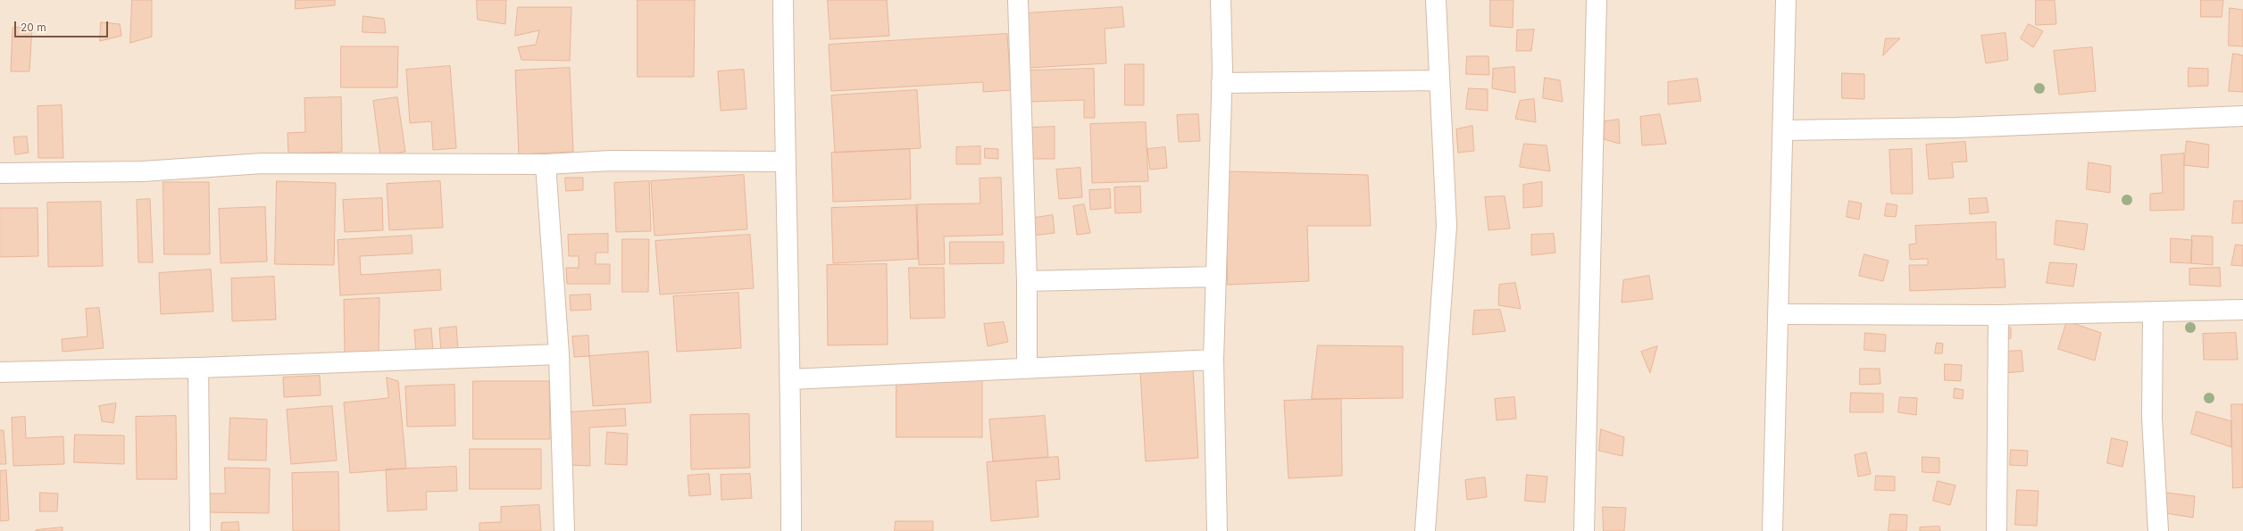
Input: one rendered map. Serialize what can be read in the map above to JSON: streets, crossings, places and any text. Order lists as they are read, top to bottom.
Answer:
{
  "scale_bar": "20 m"
}
